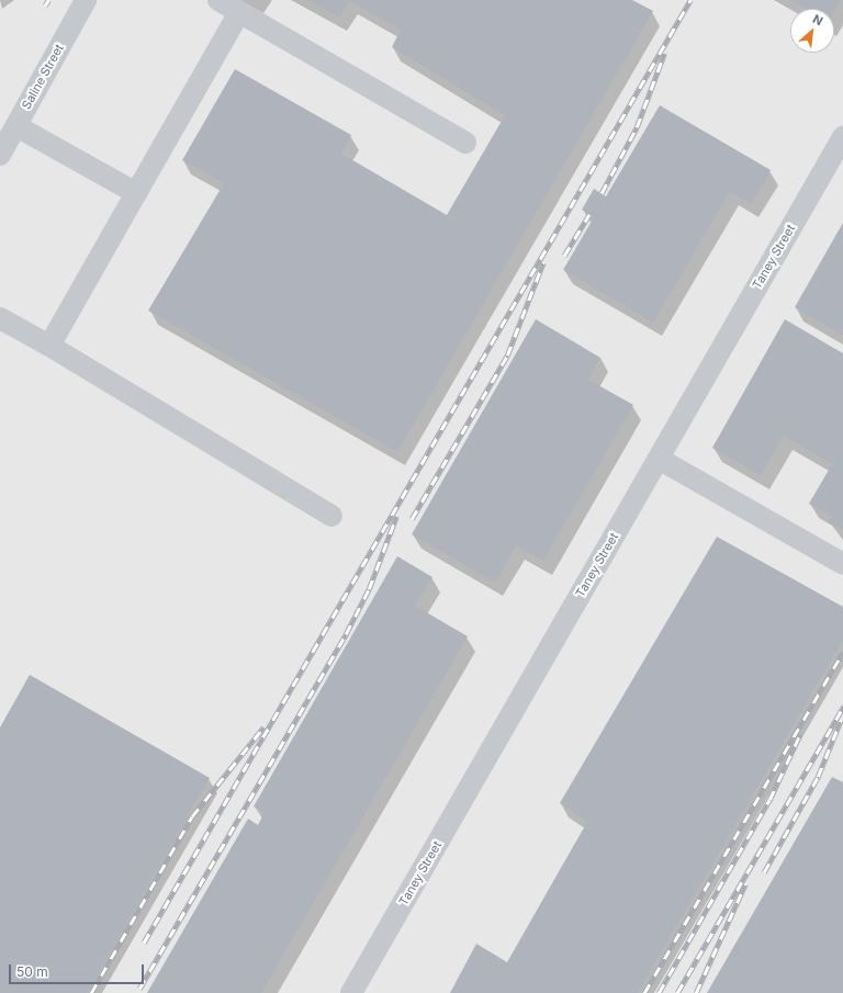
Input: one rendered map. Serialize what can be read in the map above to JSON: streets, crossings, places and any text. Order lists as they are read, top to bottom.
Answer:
{
  "streets": {
    "street": ["Saline Street", "Taney Street"]
  },
  "scale_bar": "50 m",
  "north": "top right"
}
